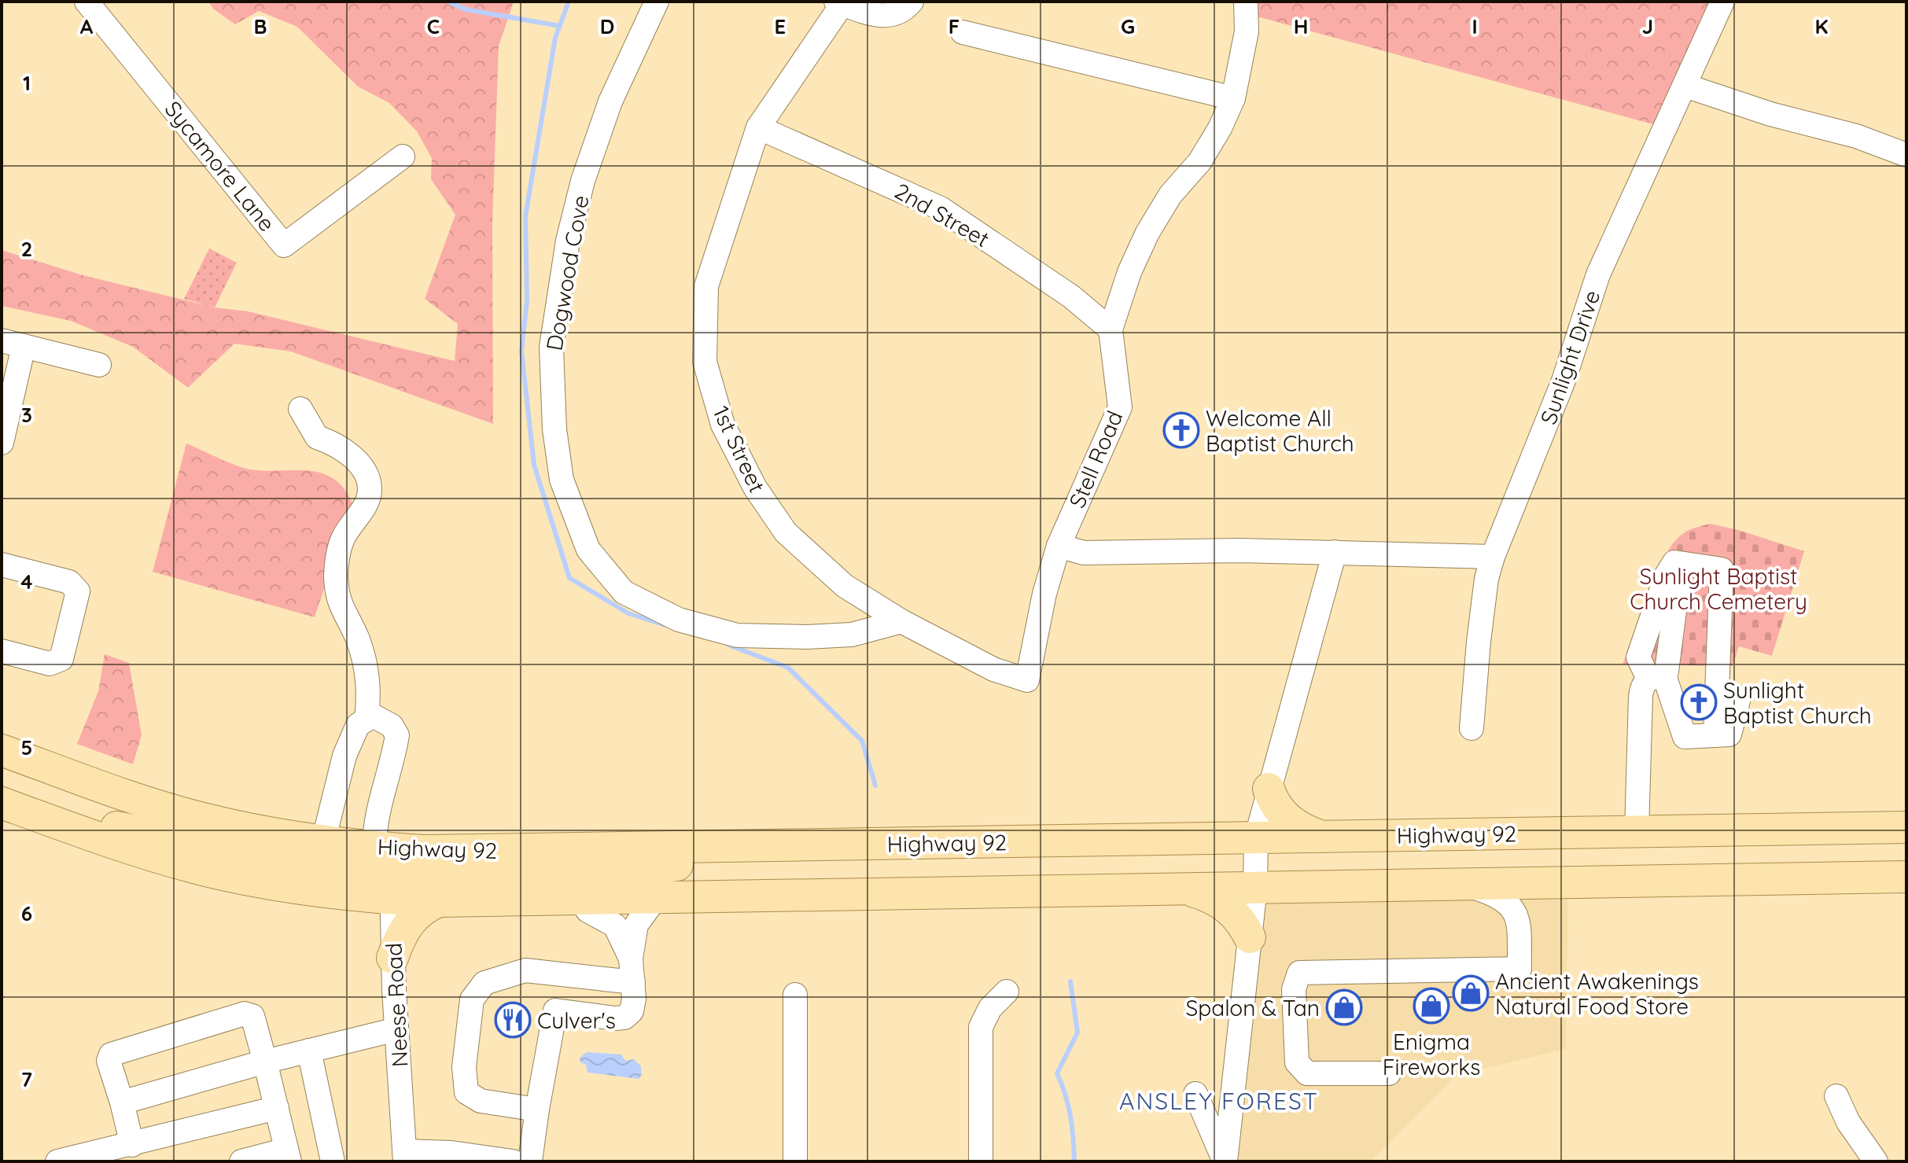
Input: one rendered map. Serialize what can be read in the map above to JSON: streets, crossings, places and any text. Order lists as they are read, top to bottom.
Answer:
{
  "streets": {
    "main road": ["Highway 92"],
    "street": [
      "Sycamore Lane",
      "2nd Street",
      "Dogwood Cove",
      "Sunlight Drive",
      "1st Street",
      "Stell Road",
      "Neese Road"
    ]
  },
  "crossings": [
    ["2nd Street", "1st Street"],
    ["2nd Street", "Stell Road"],
    ["Dogwood Cove", "1st Street"],
    ["1st Street", "Stell Road"],
    ["Highway 92", "Neese Road"]
  ],
  "districts": ["ANSLEY FOREST"],
  "parks": ["Sunlight Baptist Church Cemetery"],
  "places": {
    "church": ["Welcome All Baptist Church", "Sunlight Baptist Church"],
    "shop": ["Ancient Awakenings Natural Food Store", "Enigma Fireworks", "Spalon & Tan"],
    "restaurant": ["Culver's"]
  },
  "grid": {
    "columns": [
      "A",
      "B",
      "C",
      "D",
      "E",
      "F",
      "G",
      "H",
      "I",
      "J",
      "K"
    ],
    "rows": [
      "1",
      "2",
      "3",
      "4",
      "5",
      "6",
      "7"
    ]
  }
}
